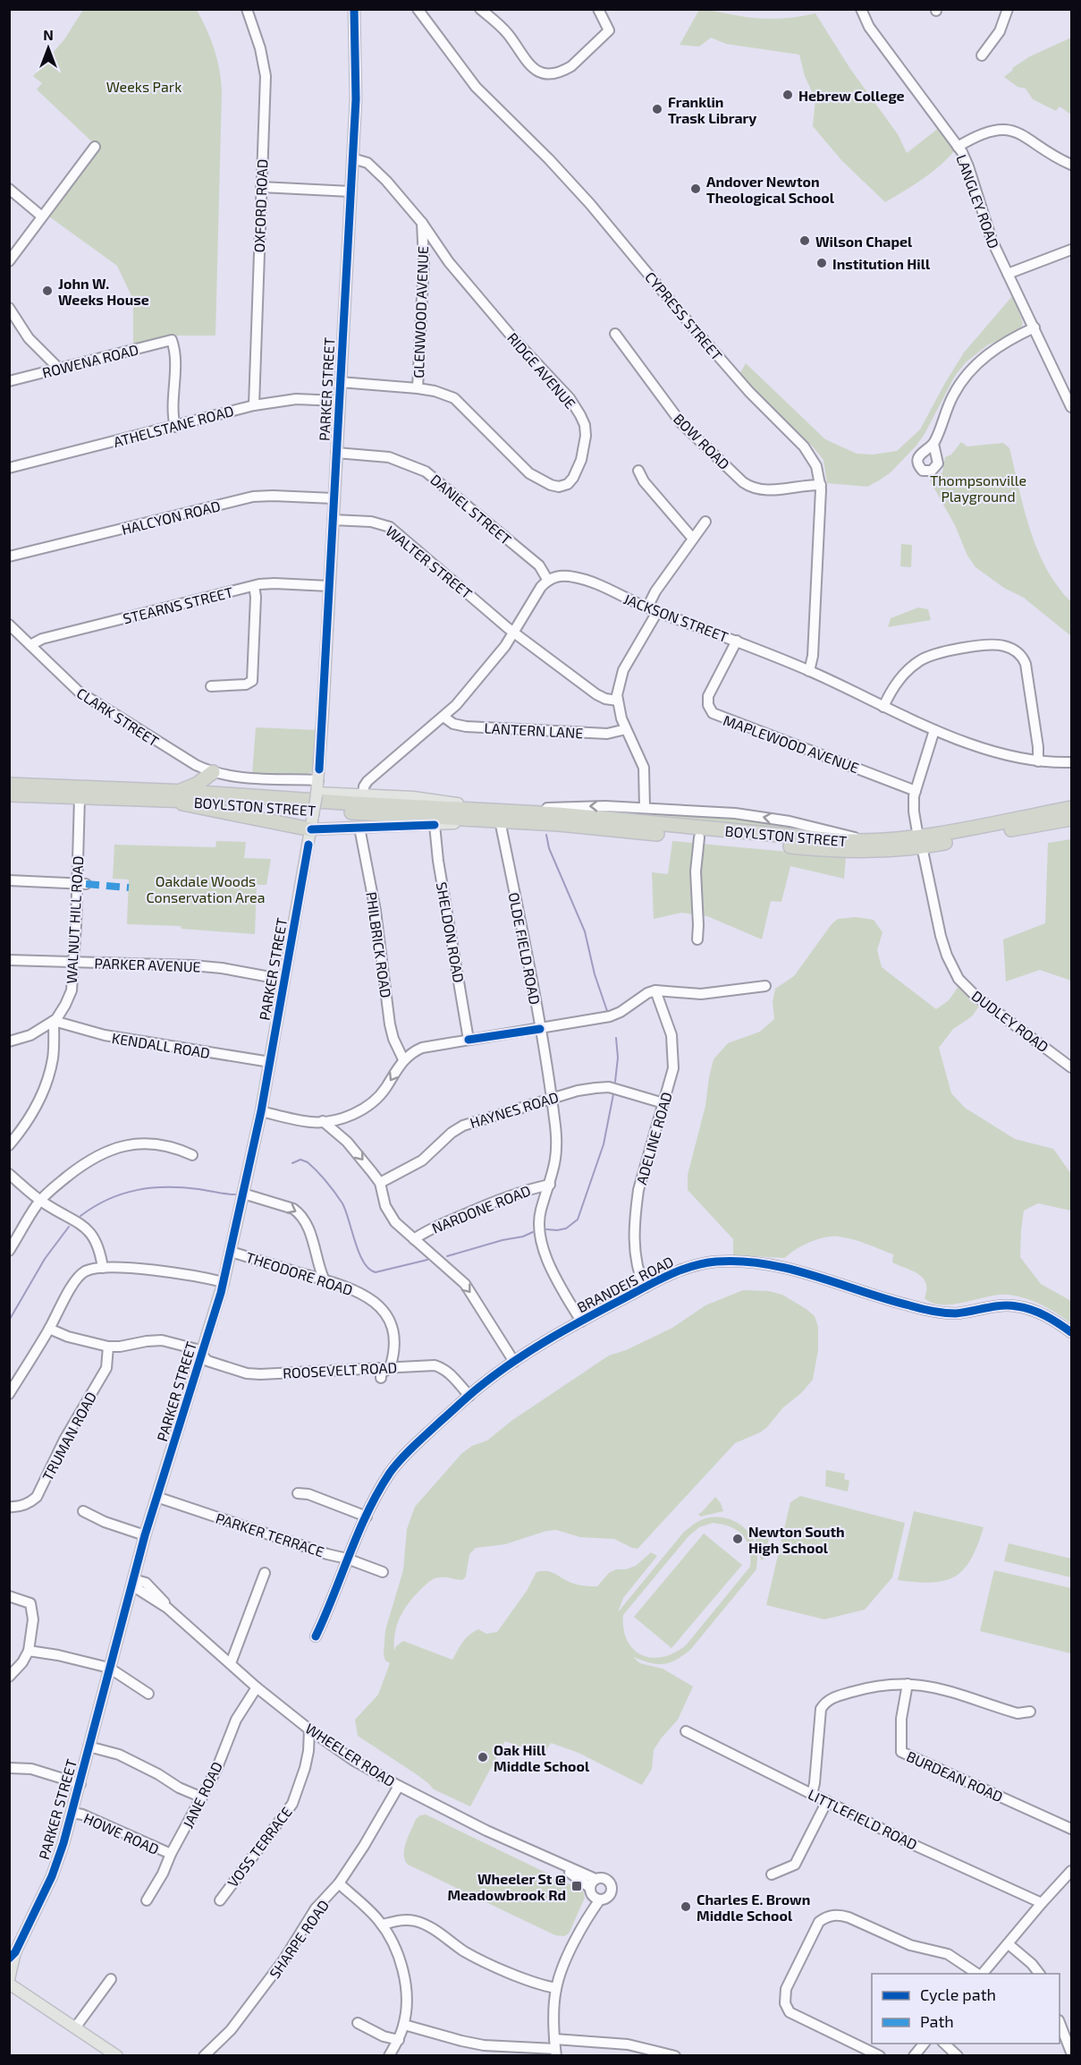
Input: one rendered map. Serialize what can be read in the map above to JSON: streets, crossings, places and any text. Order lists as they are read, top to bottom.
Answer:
{
  "streets": {
    "highway": ["BOYLSTON STREET"],
    "main road": ["PARKER STREET"],
    "street": [
      "LANGLEY ROAD",
      "OXFORD ROAD",
      "GLENWOOD AVENUE",
      "CYPRESS STREET",
      "ROWENA ROAD",
      "RIDGE AVENUE",
      "ATHELSTANE ROAD",
      "BOW ROAD",
      "DANIEL STREET",
      "HALCYON ROAD",
      "WALTER STREET",
      "STEARNS STREET",
      "JACKSON STREET",
      "CLARK STREET",
      "LANTERN LANE",
      "MAPLEWOOD AVENUE",
      "WALNUT HILL ROAD",
      "SHELDON ROAD",
      "PHILBRICK ROAD",
      "OLDE FIELD ROAD",
      "PARKER AVENUE",
      "DUDLEY ROAD",
      "KENDALL ROAD",
      "HAYNES ROAD",
      "ADELINE ROAD",
      "NARDONE ROAD",
      "THEODORE ROAD",
      "BRANDEIS ROAD",
      "ROOSEVELT ROAD",
      "TRUMAN ROAD",
      "PARKER TERRACE",
      "WHEELER ROAD",
      "BURDEAN ROAD",
      "JANE ROAD",
      "LITTLEFIELD ROAD",
      "HOWE ROAD",
      "VOSS TERRACE",
      "SHARPE ROAD"
    ]
  },
  "crossings": [
    ["OXFORD ROAD", "ATHELSTANE ROAD"],
    ["GLENWOOD AVENUE", "RIDGE AVENUE"],
    ["GLENWOOD AVENUE", "PARKER STREET"],
    ["CYPRESS STREET", "BOW ROAD"],
    ["CYPRESS STREET", "JACKSON STREET"],
    ["ROWENA ROAD", "ATHELSTANE ROAD"],
    ["RIDGE AVENUE", "PARKER STREET"],
    ["PARKER STREET", "ATHELSTANE ROAD"],
    ["PARKER STREET", "DANIEL STREET"],
    ["PARKER STREET", "HALCYON ROAD"],
    ["PARKER STREET", "WALTER STREET"],
    ["PARKER STREET", "STEARNS STREET"],
    ["PARKER STREET", "BOYLSTON STREET"],
    ["PARKER STREET", "PARKER AVENUE"],
    ["PARKER STREET", "KENDALL ROAD"],
    ["PARKER STREET", "THEODORE ROAD"],
    ["PARKER STREET", "ROOSEVELT ROAD"],
    ["PARKER STREET", "PARKER TERRACE"],
    ["PARKER STREET", "WHEELER ROAD"],
    ["PARKER STREET", "HOWE ROAD"],
    ["DANIEL STREET", "JACKSON STREET"],
    ["STEARNS STREET", "CLARK STREET"],
    ["JACKSON STREET", "MAPLEWOOD AVENUE"],
    ["JACKSON STREET", "DUDLEY ROAD"],
    ["CLARK STREET", "BOYLSTON STREET"],
    ["MAPLEWOOD AVENUE", "DUDLEY ROAD"],
    ["BOYLSTON STREET", "WALNUT HILL ROAD"],
    ["BOYLSTON STREET", "SHELDON ROAD"],
    ["BOYLSTON STREET", "PHILBRICK ROAD"],
    ["BOYLSTON STREET", "OLDE FIELD ROAD"],
    ["BOYLSTON STREET", "DUDLEY ROAD"],
    ["WALNUT HILL ROAD", "PARKER AVENUE"],
    ["WALNUT HILL ROAD", "KENDALL ROAD"],
    ["OLDE FIELD ROAD", "HAYNES ROAD"],
    ["OLDE FIELD ROAD", "NARDONE ROAD"],
    ["OLDE FIELD ROAD", "BRANDEIS ROAD"],
    ["HAYNES ROAD", "ADELINE ROAD"],
    ["ADELINE ROAD", "BRANDEIS ROAD"],
    ["THEODORE ROAD", "ROOSEVELT ROAD"],
    ["BRANDEIS ROAD", "ROOSEVELT ROAD"],
    ["BRANDEIS ROAD", "PARKER TERRACE"],
    ["ROOSEVELT ROAD", "TRUMAN ROAD"],
    ["WHEELER ROAD", "JANE ROAD"],
    ["WHEELER ROAD", "VOSS TERRACE"],
    ["WHEELER ROAD", "SHARPE ROAD"],
    ["JANE ROAD", "HOWE ROAD"]
  ],
  "parks": ["Weeks Park", "Thompsonville Playground", "Oakdale Woods Conservation Area"],
  "places": {
    "other": [
      "Hebrew College",
      "Franklin Trask Library",
      "Andover Newton Theological School",
      "Wilson Chapel",
      "Institution Hill",
      "John W. Weeks House",
      "Newton South High School",
      "Oak Hill Middle School",
      "Charles E. Brown Middle School"
    ],
    "transit": ["Wheeler St @ Meadowbrook Rd"]
  },
  "legend": ["Cycle path", "Path"],
  "north": "top"
}
